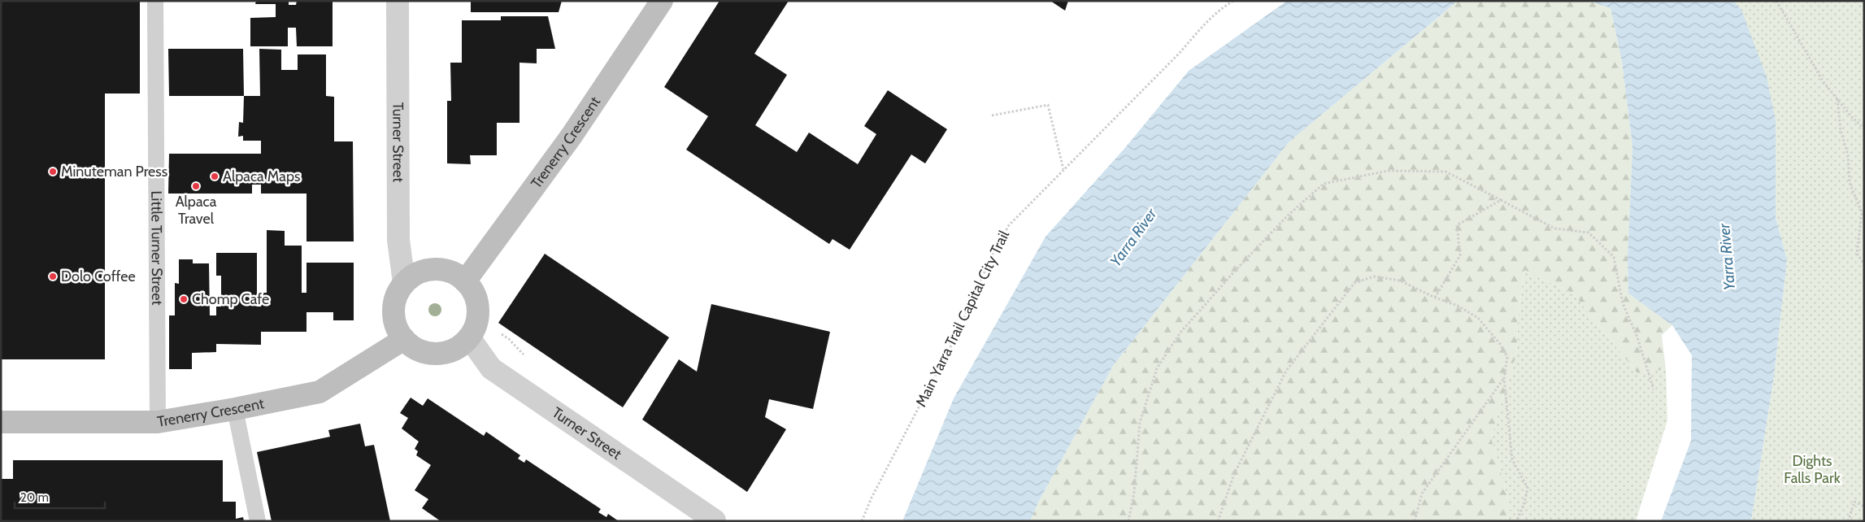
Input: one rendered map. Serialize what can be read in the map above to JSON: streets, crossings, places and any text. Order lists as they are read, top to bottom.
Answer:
{
  "streets": {
    "street": ["Turner Street", "Trenerry Crescent"],
    "lane": ["Little Turner Street"],
    "path": ["Main Yarra Trail Capital City Trail"]
  },
  "crossings": [
    ["Turner Street", "Trenerry Crescent"],
    ["Trenerry Crescent", "Little Turner Street"]
  ],
  "water": ["Yarra River"],
  "parks": ["Dights Falls Park"],
  "places": [
    "Minuteman Press",
    "Alpaca Maps",
    "Alpaca Travel",
    "Dolo Coffee",
    "Chomp Cafe"
  ],
  "scale_bar": "20 m"
}
